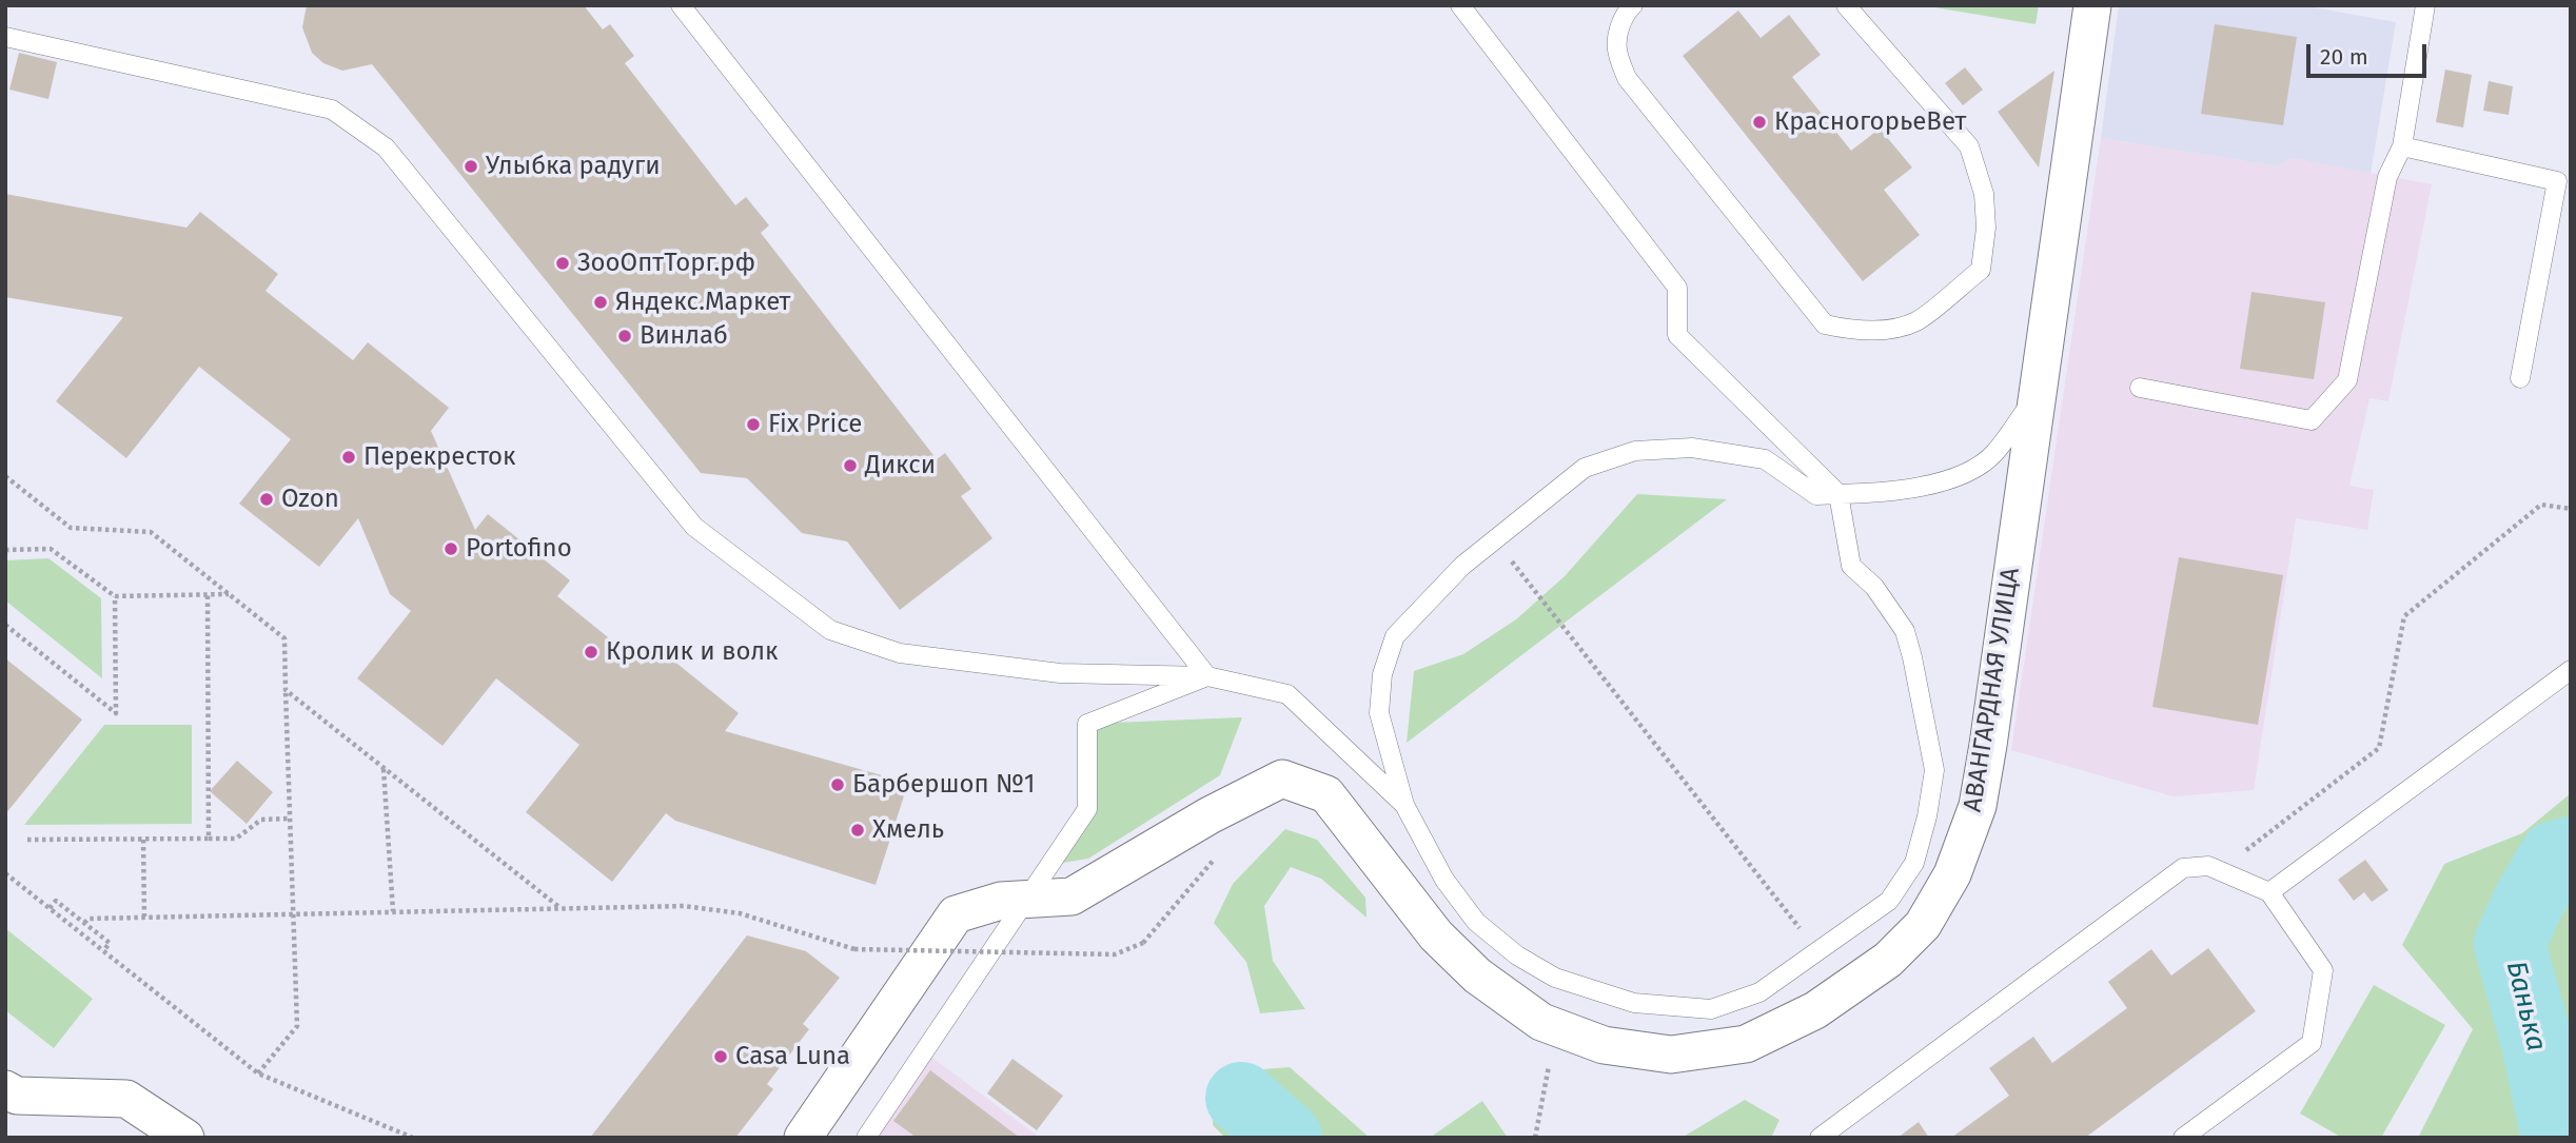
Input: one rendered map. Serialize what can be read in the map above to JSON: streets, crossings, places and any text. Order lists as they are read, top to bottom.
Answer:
{
  "streets": {
    "street": ["АВАНГАРДНАЯ УЛИЦА"]
  },
  "water": ["Банька"],
  "places": [
    "КрасногорьеВет",
    "Улыбка радуги",
    "ЗооОптТорг.рф",
    "Яндекс.Маркет",
    "Винлаб",
    "Fix Price",
    "Перекресток",
    "Дикси",
    "Ozon",
    "Portofino",
    "Кролик и волк",
    "Барбершоп №1",
    "Хмель",
    "Casa Luna"
  ],
  "scale_bar": "20 m"
}
